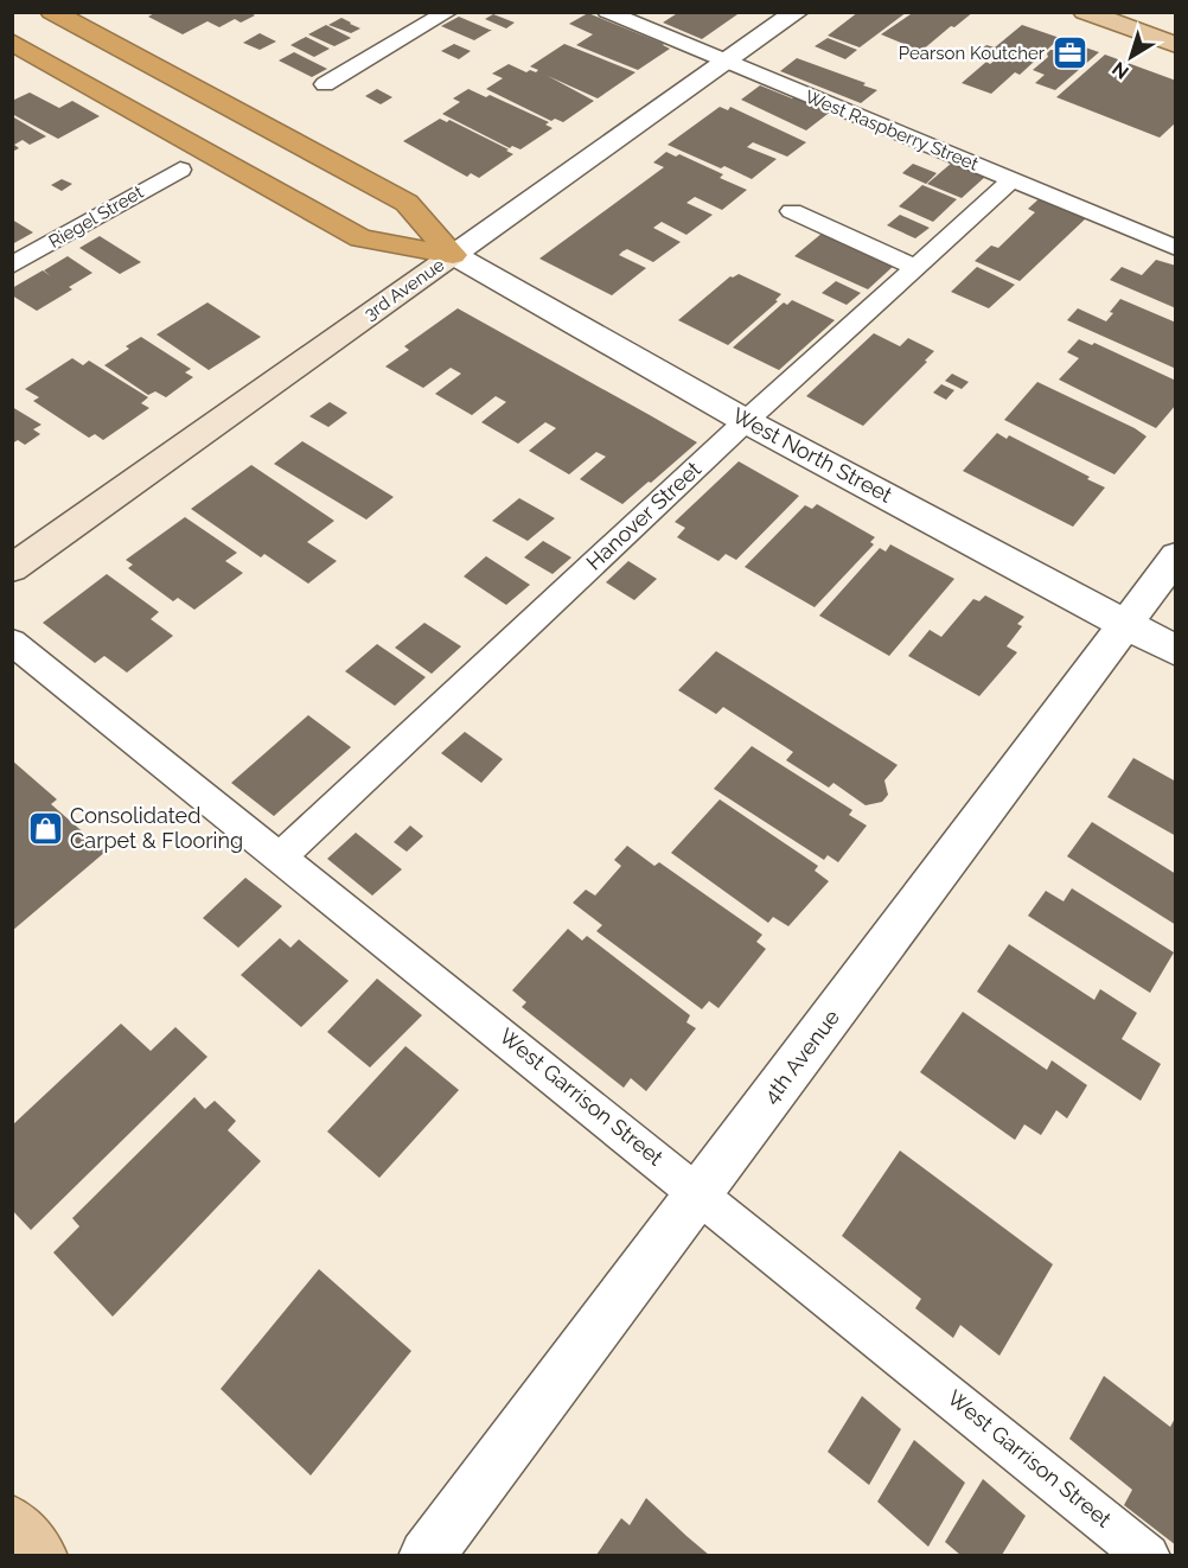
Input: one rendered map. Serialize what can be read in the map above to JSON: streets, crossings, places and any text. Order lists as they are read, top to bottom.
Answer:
{
  "streets": {
    "main road": ["3rd Avenue"],
    "street": ["West North Street", "4th Avenue"],
    "lane": [
      "West Raspberry Street",
      "Riegel Street",
      "Hanover Street",
      "West Garrison Street"
    ]
  },
  "crossings": [
    ["West Raspberry Street", "3rd Avenue"],
    ["West Raspberry Street", "Hanover Street"],
    ["3rd Avenue", "West North Street"],
    ["West North Street", "Hanover Street"],
    ["West North Street", "4th Avenue"],
    ["Hanover Street", "West Garrison Street"],
    ["4th Avenue", "West Garrison Street"]
  ],
  "places": {
    "office": ["Pearson Koutcher"],
    "shop": ["Consolidated Carpet & Flooring"]
  },
  "north": "bottom left"
}
